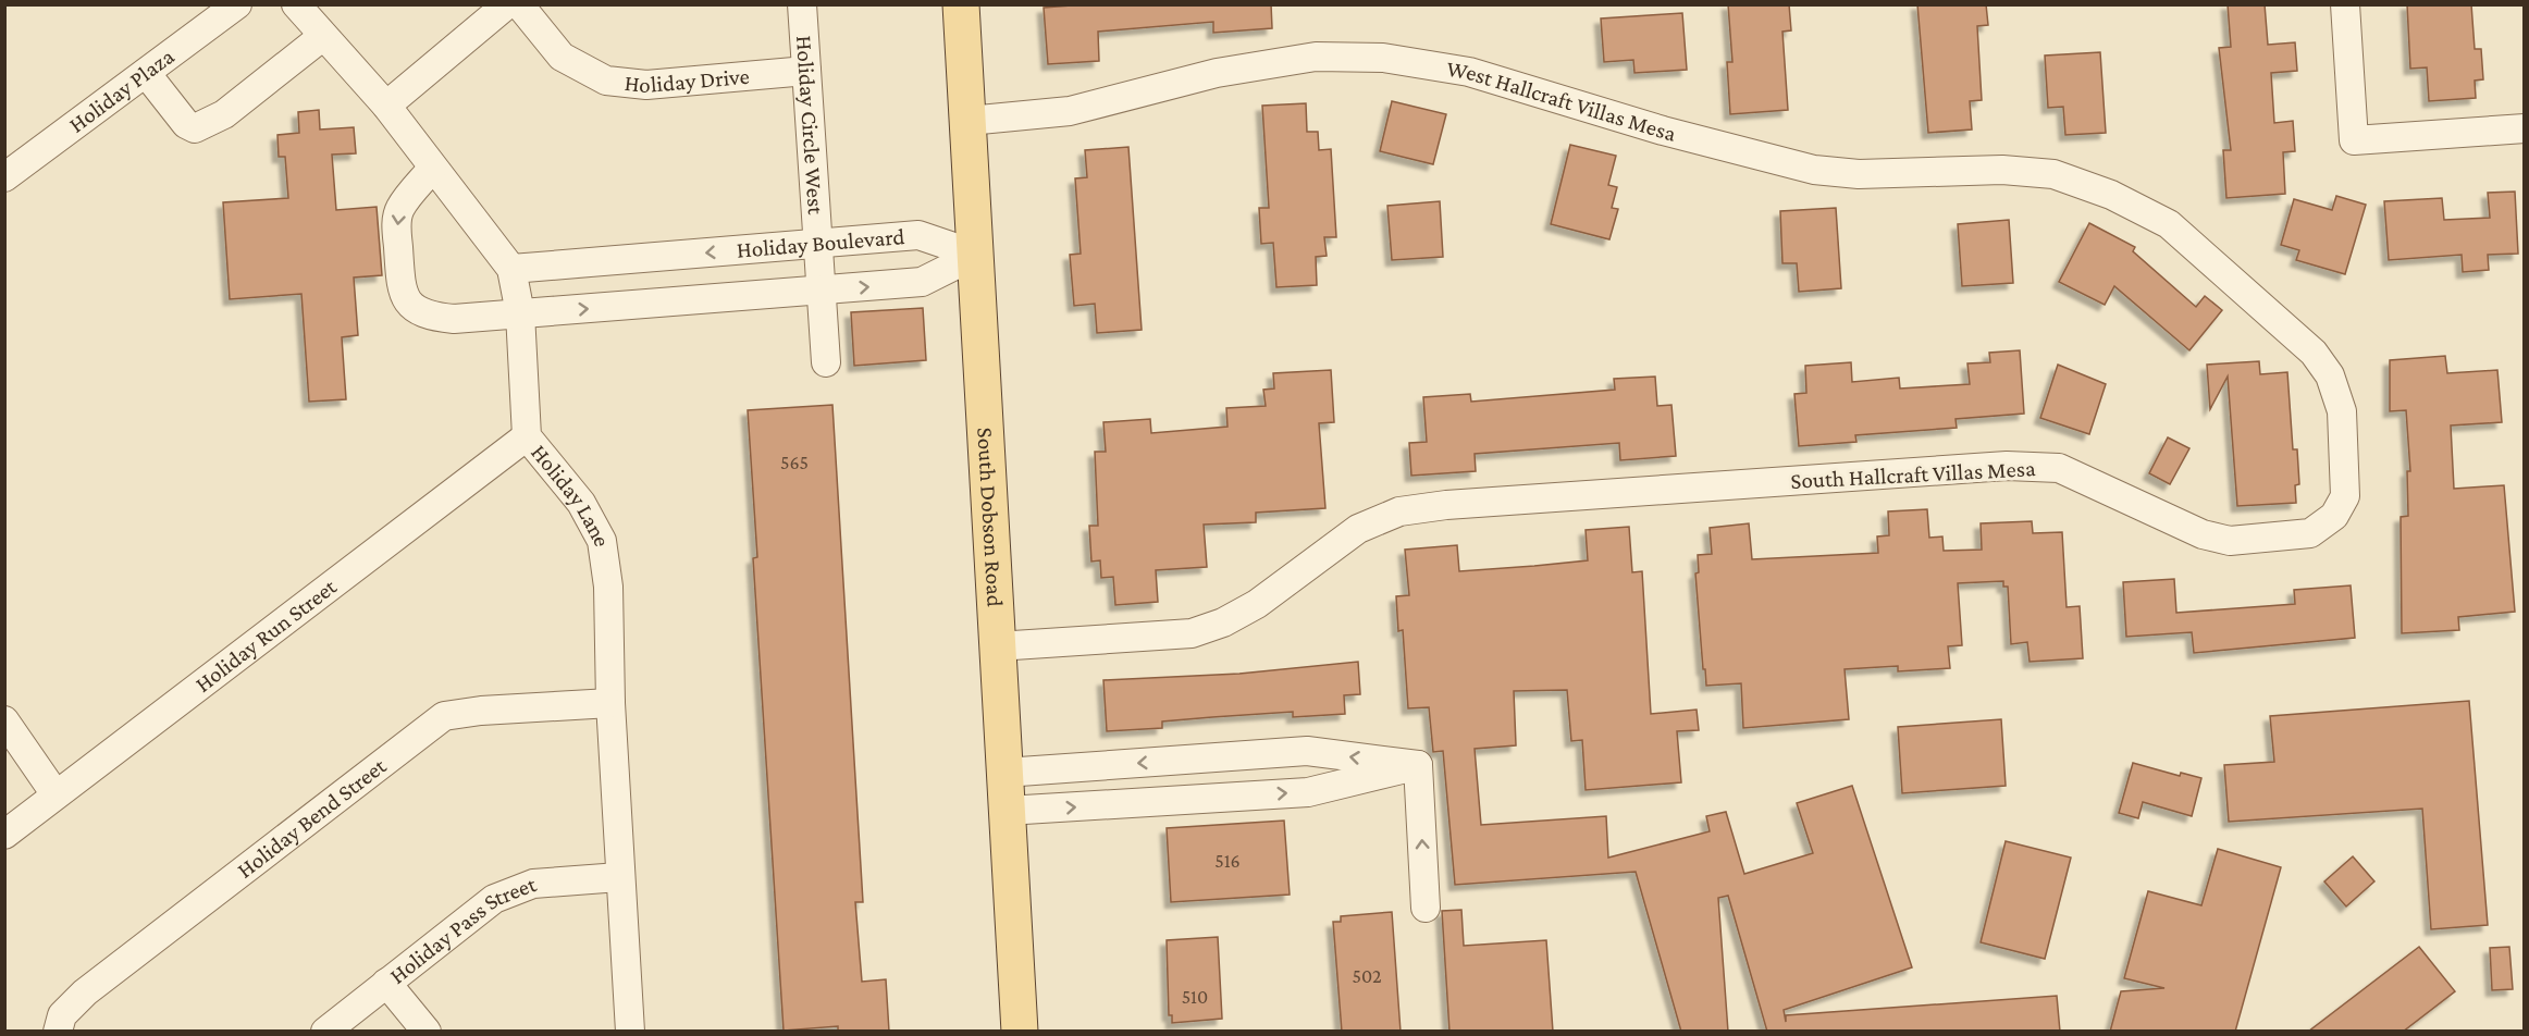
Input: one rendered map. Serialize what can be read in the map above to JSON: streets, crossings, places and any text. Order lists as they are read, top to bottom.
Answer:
{
  "streets": {
    "main road": ["South Dobson Road"],
    "street": [
      "Holiday Drive",
      "Holiday Plaza",
      "West Hallcraft Villas Mesa",
      "Holiday Circle West",
      "Holiday Boulevard",
      "South Hallcraft Villas Mesa",
      "Holiday Lane",
      "Holiday Run Street",
      "Holiday Bend Street",
      "Holiday Pass Street"
    ]
  },
  "crossings": [
    ["Holiday Drive", "Holiday Circle West"],
    ["West Hallcraft Villas Mesa", "South Hallcraft Villas Mesa"],
    ["West Hallcraft Villas Mesa", "South Dobson Road"],
    ["Holiday Circle West", "Holiday Boulevard"],
    ["Holiday Boulevard", "Holiday Lane"],
    ["Holiday Boulevard", "South Dobson Road"],
    ["South Hallcraft Villas Mesa", "South Dobson Road"],
    ["Holiday Lane", "Holiday Run Street"],
    ["Holiday Lane", "Holiday Bend Street"],
    ["Holiday Lane", "Holiday Pass Street"]
  ],
  "house_numbers": [
    "565",
    "516",
    "502",
    "510"
  ]
}
